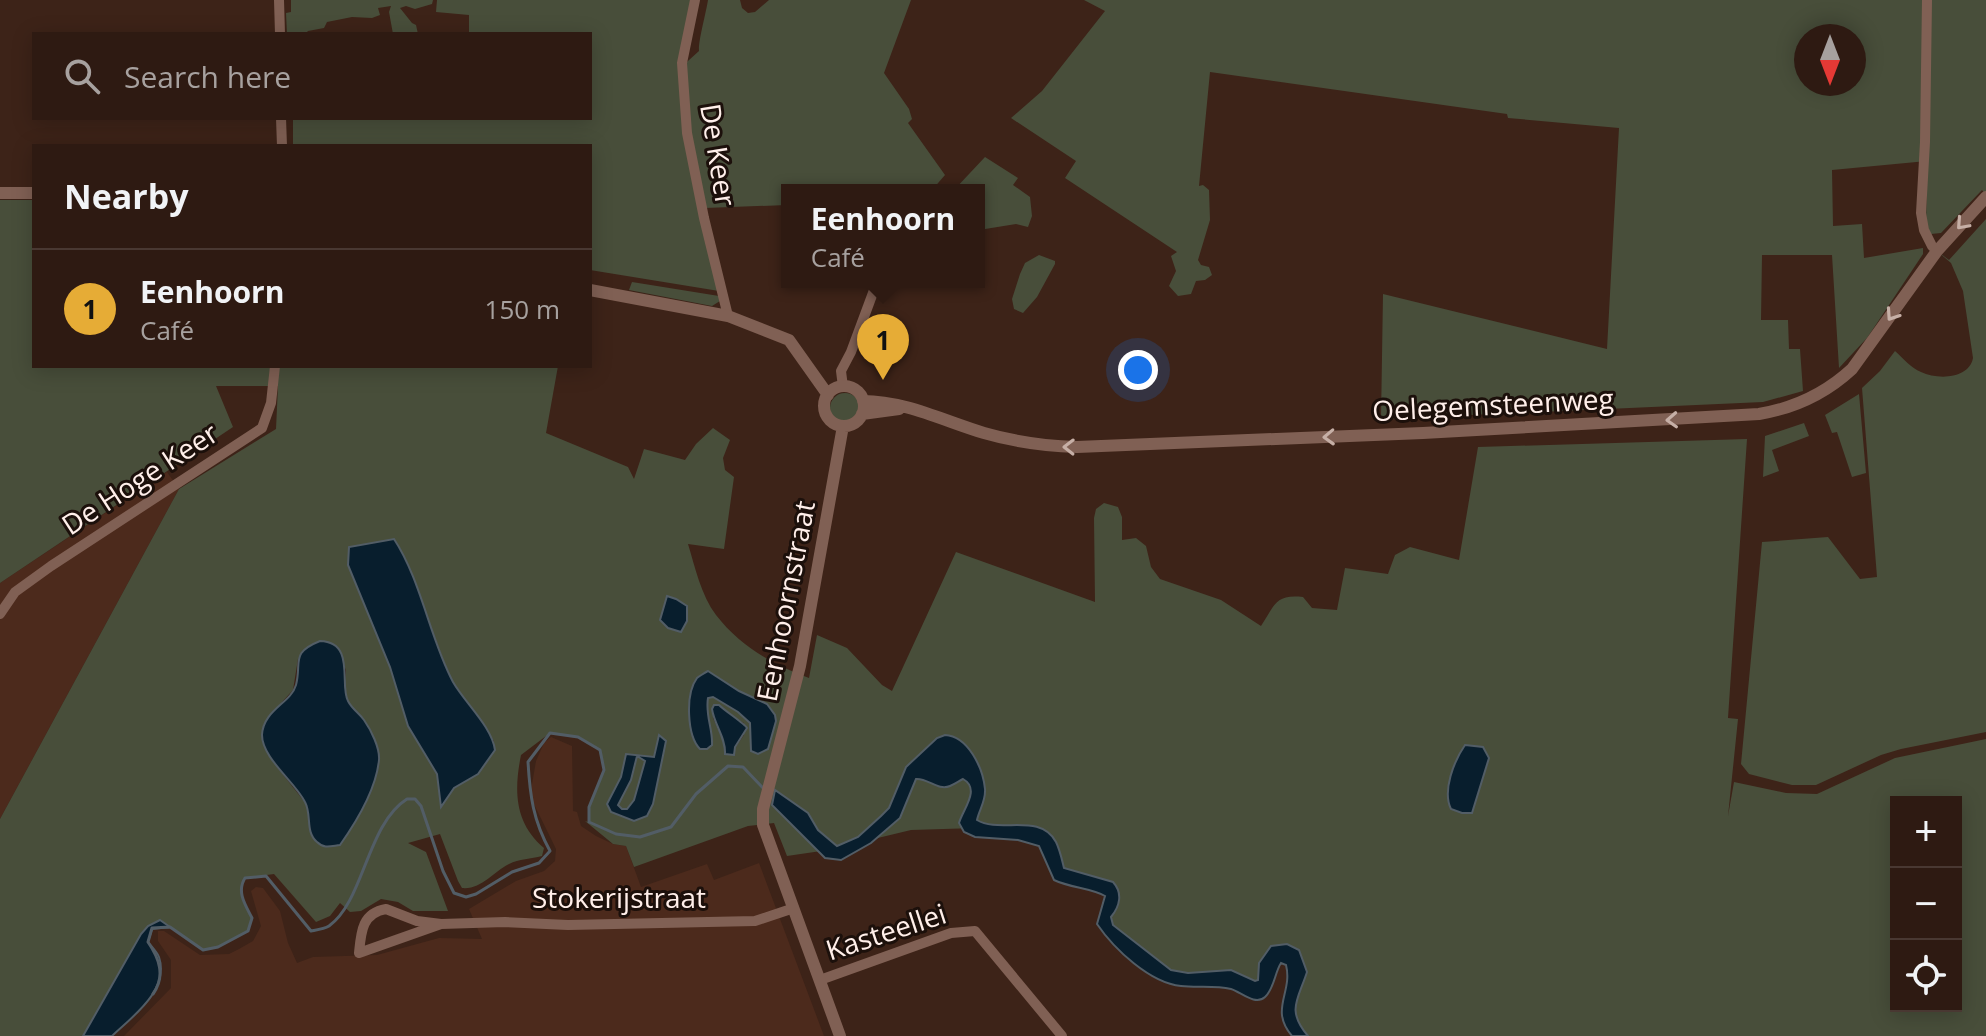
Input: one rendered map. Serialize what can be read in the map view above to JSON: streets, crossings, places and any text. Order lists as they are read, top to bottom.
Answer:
{
  "streets": {
    "street": [
      "De Keer",
      "Oelegemsteenweg",
      "De Hoge Keer",
      "Eenhoornstraat",
      "Stokerijstraat",
      "Kasteellei"
    ]
  },
  "crossings": [
    ["Oelegemsteenweg", "Eenhoornstraat"],
    ["Eenhoornstraat", "Stokerijstraat"]
  ],
  "one_way": ["Oelegemsteenweg"],
  "north": "bottom",
  "page": {
    "search": "Search here",
    "heading": "Nearby",
    "popup": ["Eenhoorn", "Café"],
    "list": [
      {
        "mark": "1",
        "name": "Eenhoorn",
        "note": "Café",
        "value": "150 m"
      }
    ],
    "pins": "1",
    "map_buttons": ["+", "−"]
  }
}
